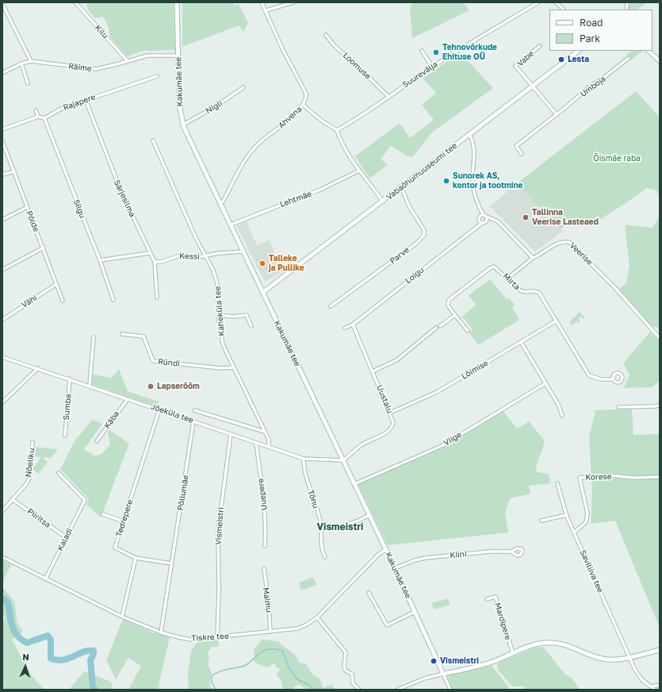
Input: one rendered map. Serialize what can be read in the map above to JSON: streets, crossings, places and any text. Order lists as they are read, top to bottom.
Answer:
{
  "streets": {
    "street": [
      "Kilu",
      "Vabe",
      "Loomuse",
      "Räime",
      "Suurevälja",
      "Kakumäe tee",
      "Umboja",
      "Rajapere",
      "Nigli",
      "Ahvena",
      "Vabaõhumuuseumi tee",
      "Särjesilma",
      "Lehtmäe",
      "Silgu",
      "Põlde",
      "Veerise",
      "Parve",
      "Kessi",
      "Loigu",
      "Mirta",
      "Vähi",
      "Kaheküla tee",
      "Ründi",
      "Lõimise",
      "Uustalu",
      "Sumba",
      "Jõeküla tee",
      "Käba",
      "Viige",
      "Nõeliku",
      "Korese",
      "Põllumäe",
      "Uuepere",
      "Tõnu",
      "Piiritsa",
      "Tedrepere",
      "Vismeistri",
      "Kaladi",
      "Kiini",
      "Saviliiva tee",
      "Maimu",
      "Mardipere",
      "Tiskre tee"
    ]
  },
  "crossings": [
    ["Kilu", "Räime"],
    ["Vabe", "Vabaõhumuuseumi tee"],
    ["Loomuse", "Suurevälja"],
    ["Räime", "Kakumäe tee"],
    ["Kakumäe tee", "Nigli"],
    ["Kakumäe tee", "Ahvena"],
    ["Kakumäe tee", "Vabaõhumuuseumi tee"],
    ["Kakumäe tee", "Lehtmäe"],
    ["Kakumäe tee", "Kessi"],
    ["Kakumäe tee", "Uustalu"],
    ["Kakumäe tee", "Jõeküla tee"],
    ["Kakumäe tee", "Viige"],
    ["Kakumäe tee", "Kiini"],
    ["Kakumäe tee", "Tiskre tee"],
    ["Rajapere", "Särjesilma"],
    ["Rajapere", "Silgu"],
    ["Vabaõhumuuseumi tee", "Parve"],
    ["Särjesilma", "Kessi"],
    ["Põlde", "Vähi"],
    ["Kessi", "Kaheküla tee"],
    ["Loigu", "Uustalu"],
    ["Mirta", "Lõimise"],
    ["Kaheküla tee", "Ründi"],
    ["Kaheküla tee", "Jõeküla tee"],
    ["Lõimise", "Uustalu"],
    ["Uustalu", "Jõeküla tee"],
    ["Sumba", "Jõeküla tee"],
    ["Jõeküla tee", "Käba"],
    ["Jõeküla tee", "Põllumäe"],
    ["Jõeküla tee", "Uuepere"],
    ["Jõeküla tee", "Tõnu"],
    ["Jõeküla tee", "Tedrepere"],
    ["Jõeküla tee", "Vismeistri"],
    ["Nõeliku", "Piiritsa"],
    ["Korese", "Saviliiva tee"],
    ["Põllumäe", "Tiskre tee"],
    ["Piiritsa", "Kaladi"],
    ["Vismeistri", "Tiskre tee"],
    ["Kaladi", "Tiskre tee"],
    ["Maimu", "Tiskre tee"]
  ],
  "districts": ["Vismeistri"],
  "parks": ["Õismäe raba"],
  "places": [
    "Tehnovõrkude Ehituse OÜ",
    "Lesta",
    "Sunorek AS, kontor ja tootmine",
    "Tallinna Veerise Lasteaed",
    "Talleke ja Pullike",
    "Lapserõõm",
    "Vismeistri"
  ],
  "legend": ["Road", "Park"],
  "north": "top"
}
